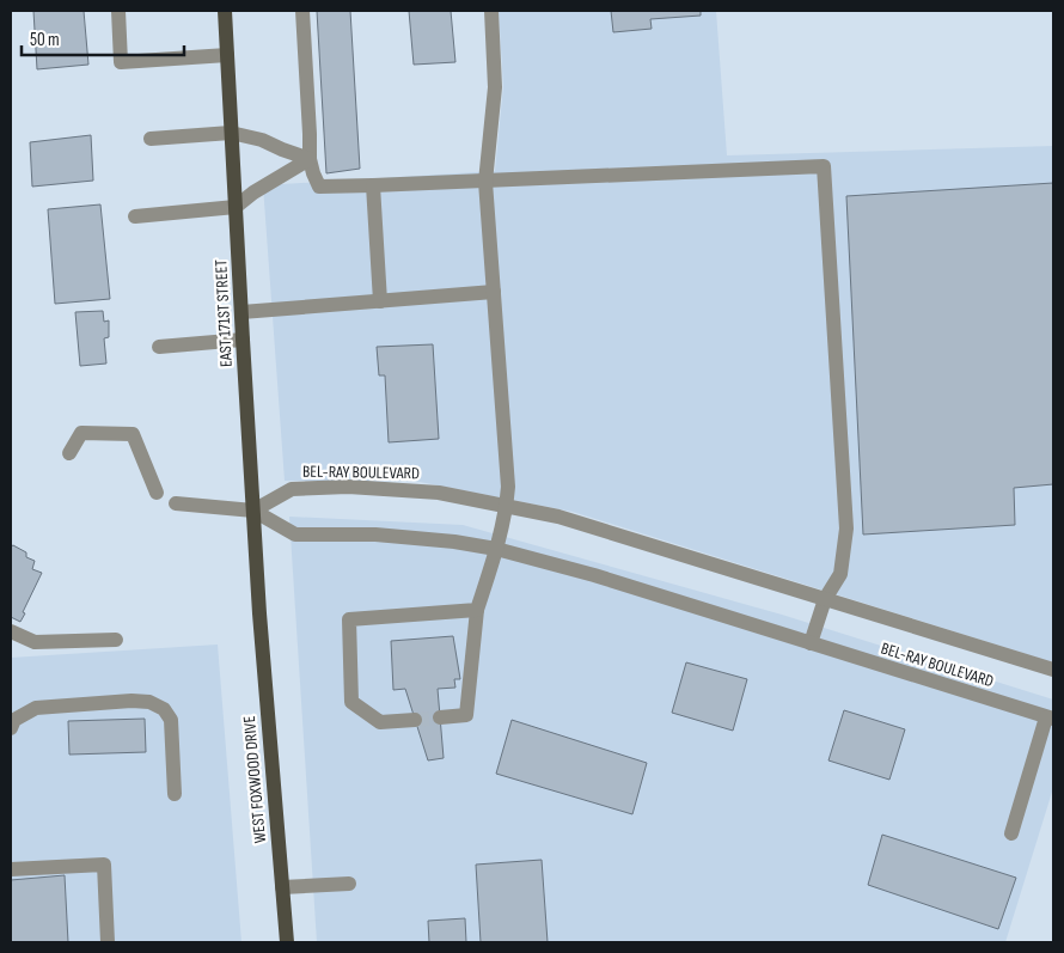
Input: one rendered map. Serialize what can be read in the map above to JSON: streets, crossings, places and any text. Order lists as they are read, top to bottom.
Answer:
{
  "streets": {
    "main road": ["EAST 171ST STREET", "WEST FOXWOOD DRIVE"],
    "street": ["BEL-RAY BOULEVARD"]
  },
  "crossings": [
    ["EAST 171ST STREET", "BEL-RAY BOULEVARD"],
    ["EAST 171ST STREET", "WEST FOXWOOD DRIVE"]
  ],
  "scale_bar": "50 m"
}
